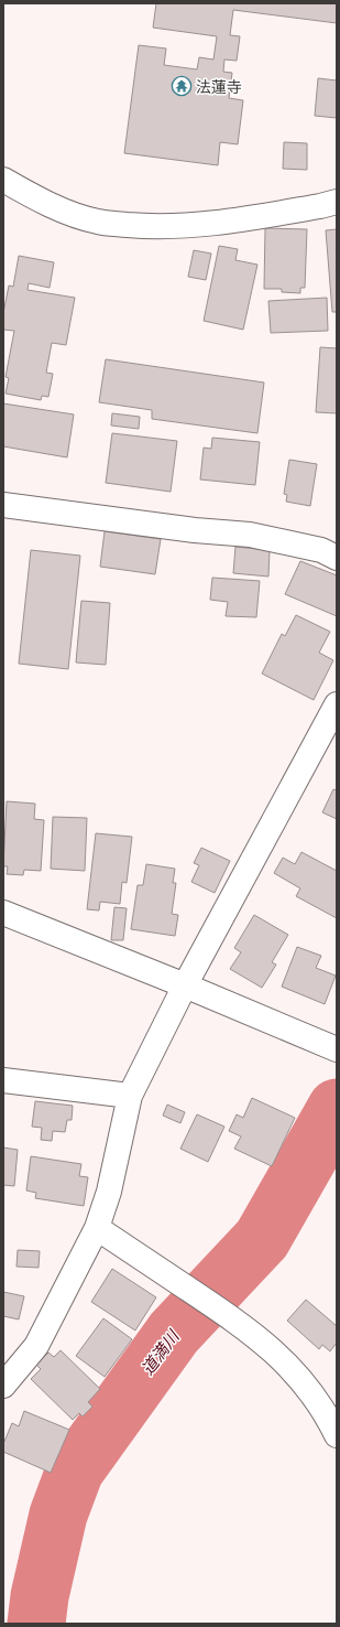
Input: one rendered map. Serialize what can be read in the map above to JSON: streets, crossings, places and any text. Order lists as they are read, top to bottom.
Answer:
{
  "water": ["道満川"],
  "places": {
    "temple": ["法蓮寺"]
  }
}
